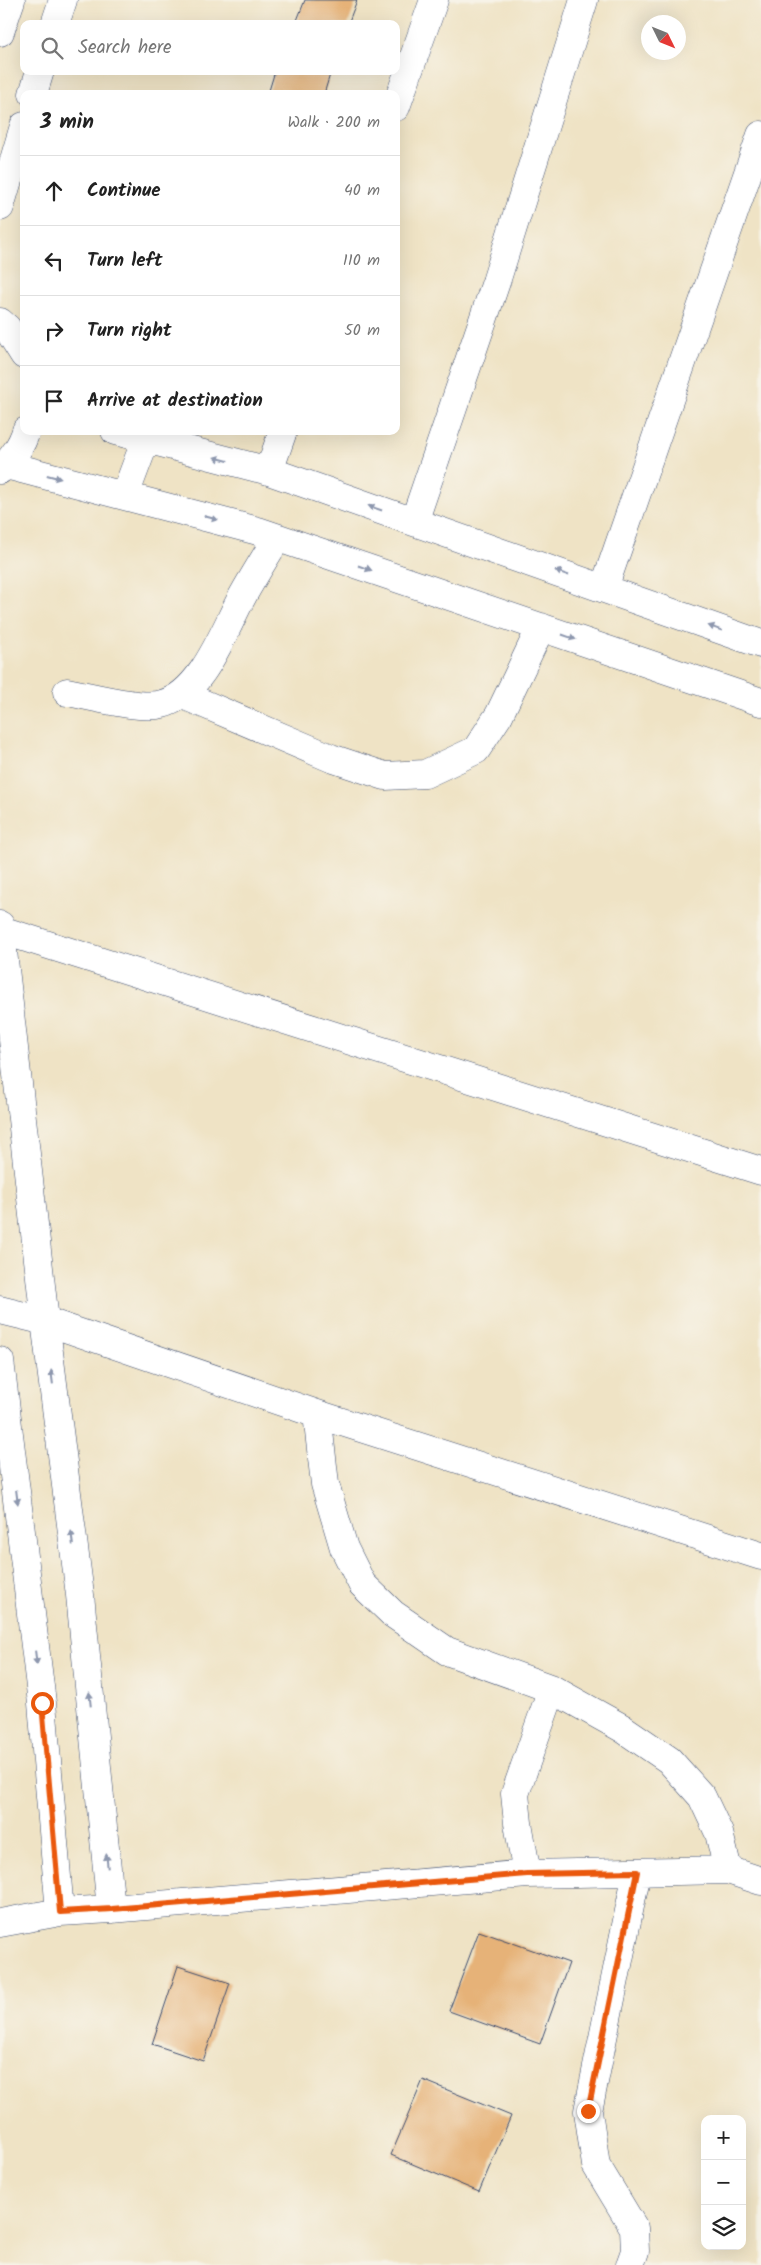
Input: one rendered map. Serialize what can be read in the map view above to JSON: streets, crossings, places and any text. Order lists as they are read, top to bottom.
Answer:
{
  "north": "bottom right",
  "page": {
    "search": "Search here",
    "heading": ["3 min", "Walk · 200 m"],
    "list": [
      ["Continue", "40 m"],
      ["Turn left", "110 m"],
      ["Turn right", "50 m"],
      "Arrive at destination"
    ],
    "map_buttons": ["+", "−"]
  }
}
